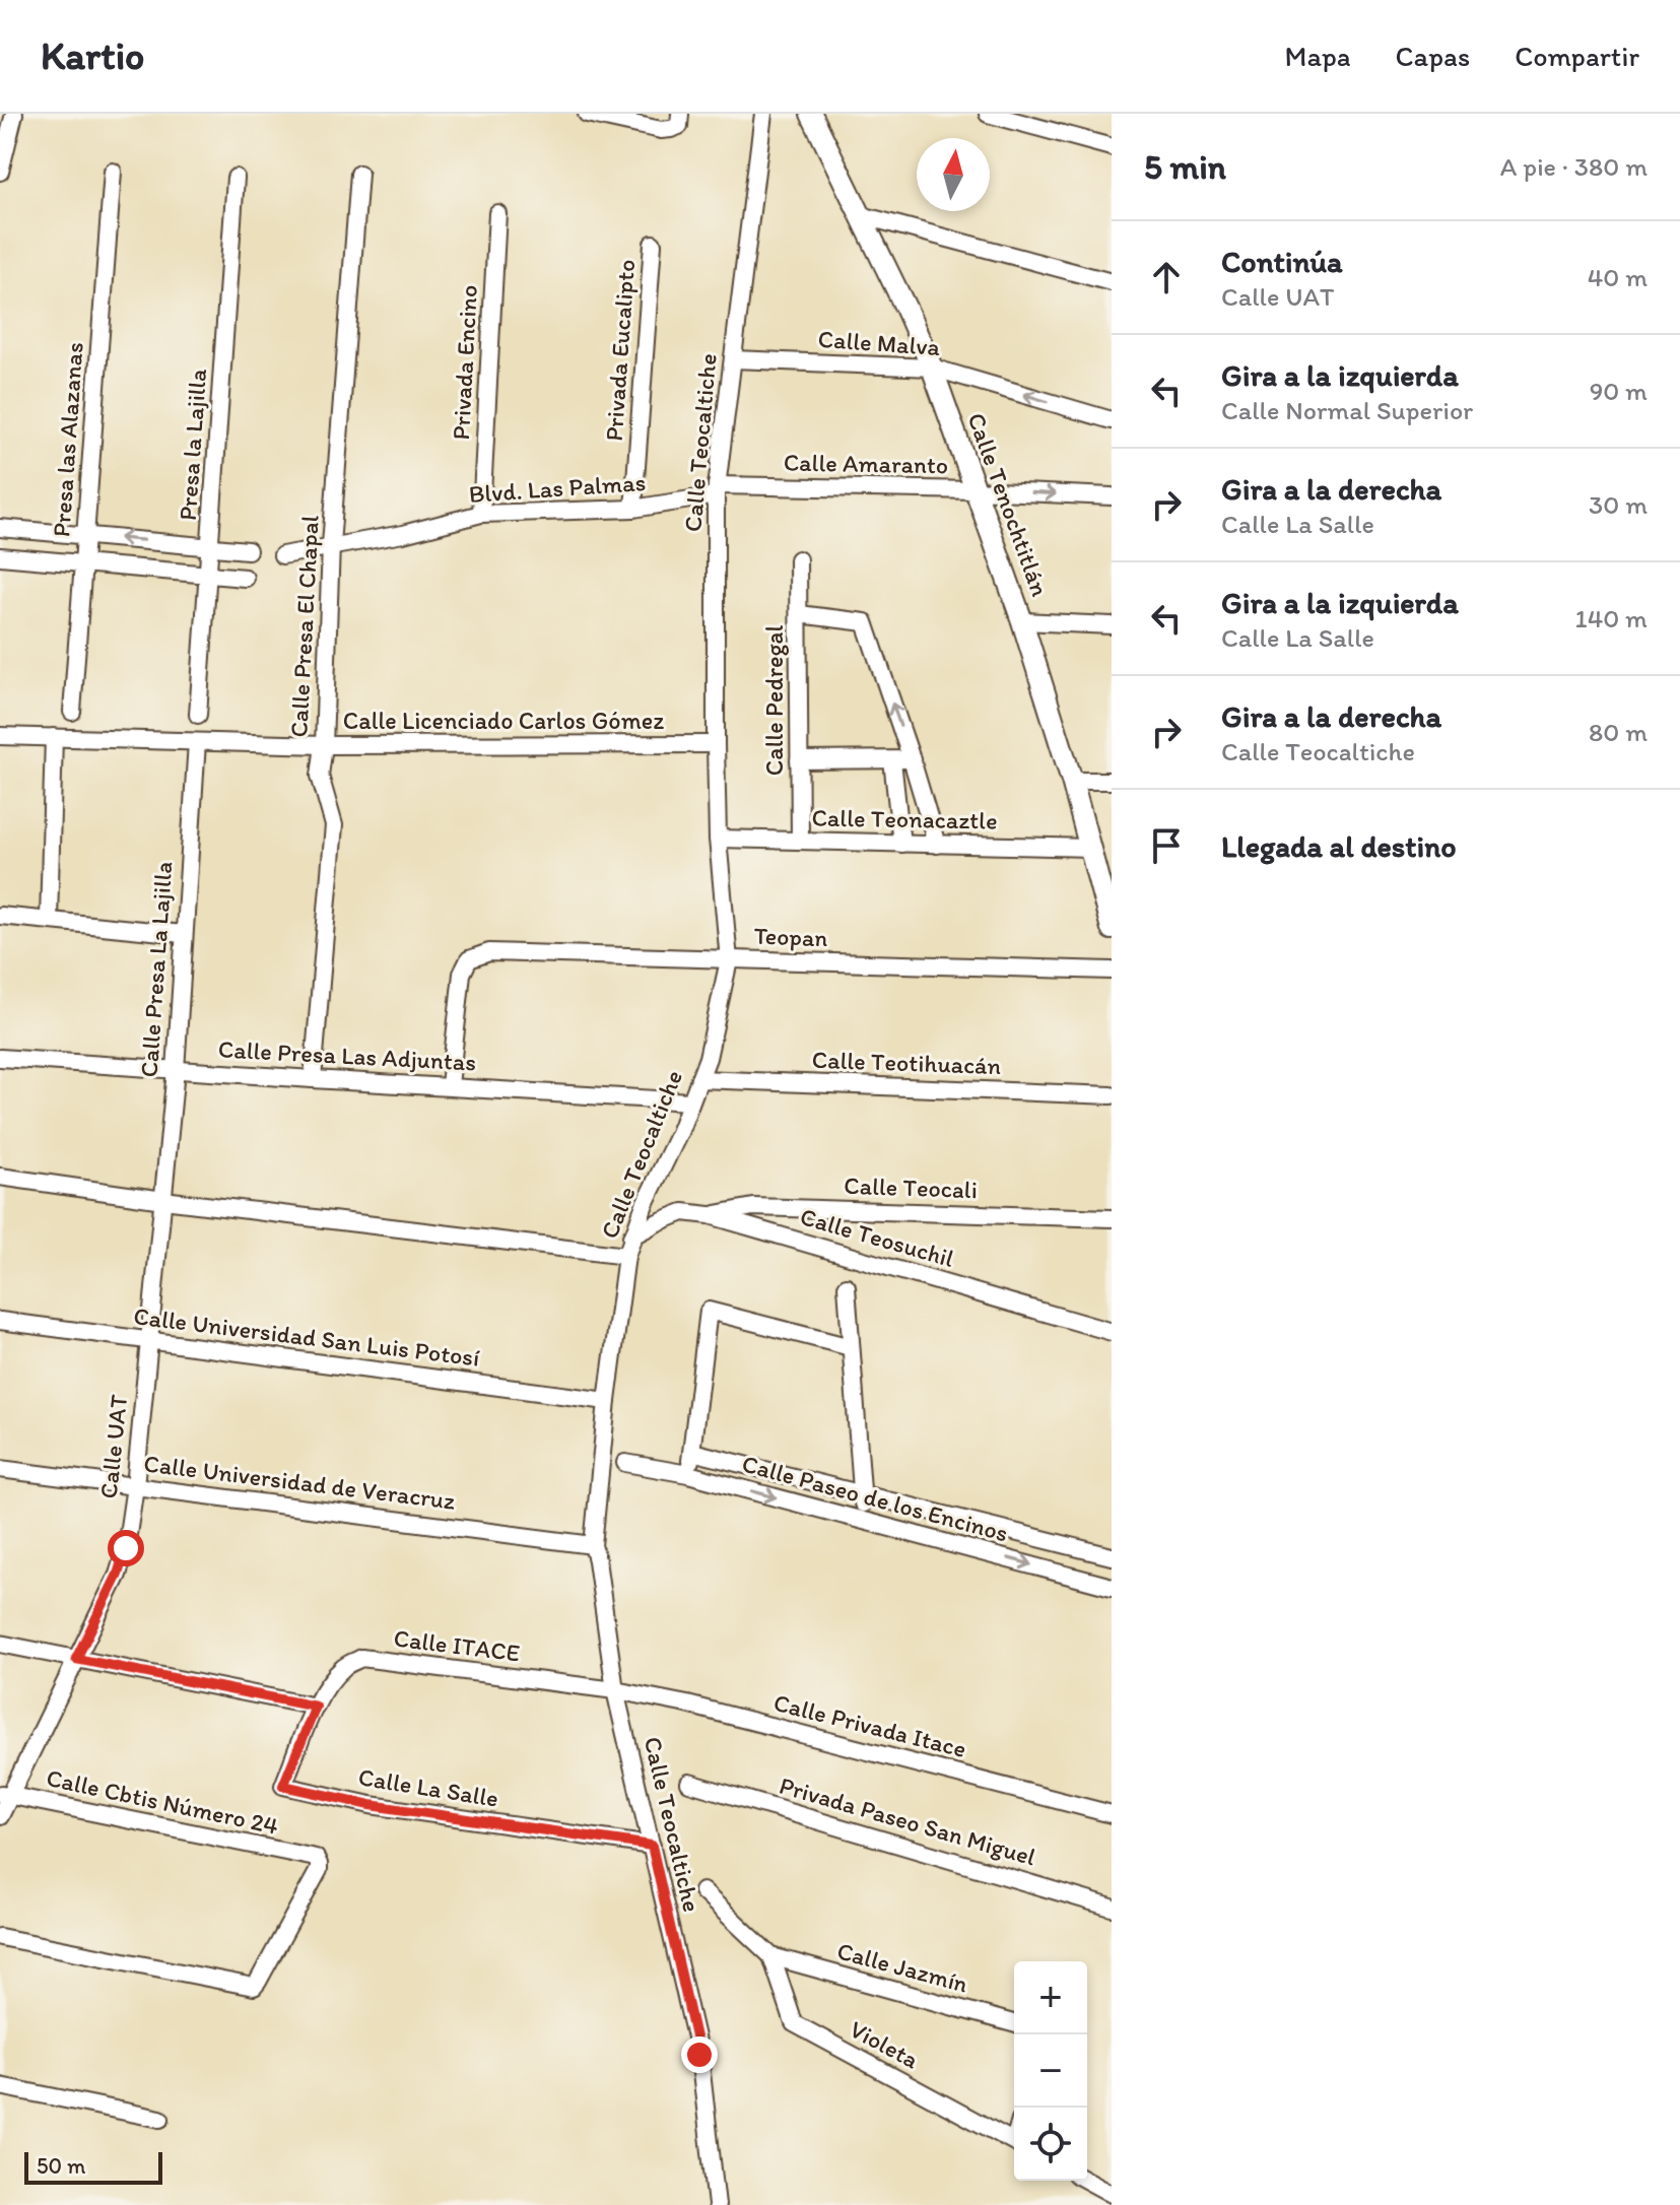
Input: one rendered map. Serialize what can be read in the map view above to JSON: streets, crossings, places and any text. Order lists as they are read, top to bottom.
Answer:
{
  "streets": {
    "street": [
      "Calle Malva",
      "Privada Eucalipto",
      "Privada Encino",
      "Presa las Alazanas",
      "Calle Teocaltiche",
      "Presa la Lajilla",
      "Calle Amaranto",
      "Blvd. Las Palmas",
      "Calle Tenochtitlán",
      "Calle Presa El Chapal",
      "Calle Pedregal",
      "Calle Licenciado Carlos Gómez",
      "Calle Teonacaztle",
      "Teopan",
      "Calle Presa La Lajilla",
      "Calle Presa Las Adjuntas",
      "Calle Teotihuacán",
      "Calle Teocali",
      "Calle Teosuchil",
      "Calle Universidad San Luis Potosí",
      "Calle UAT",
      "Calle Universidad de Veracruz",
      "Calle Paseo de los Encinos",
      "Calle ITACE",
      "Calle Privada Itace",
      "Calle La Salle",
      "Calle Cbtis Número 24",
      "Privada Paseo San Miguel",
      "Calle Jazmín",
      "Violeta"
    ]
  },
  "crossings": [
    ["Calle Malva", "Calle Teocaltiche"],
    ["Calle Malva", "Calle Tenochtitlán"],
    ["Privada Eucalipto", "Blvd. Las Palmas"],
    ["Privada Encino", "Blvd. Las Palmas"],
    ["Calle Teocaltiche", "Calle Amaranto"],
    ["Calle Teocaltiche", "Blvd. Las Palmas"],
    ["Calle Teocaltiche", "Calle Licenciado Carlos Gómez"],
    ["Calle Teocaltiche", "Calle Teonacaztle"],
    ["Calle Teocaltiche", "Teopan"],
    ["Calle Teocaltiche", "Calle Presa Las Adjuntas"],
    ["Calle Teocaltiche", "Calle Teotihuacán"],
    ["Calle Teocaltiche", "Calle Teosuchil"],
    ["Calle Teocaltiche", "Calle Universidad San Luis Potosí"],
    ["Calle Teocaltiche", "Calle Universidad de Veracruz"],
    ["Calle Teocaltiche", "Calle ITACE"],
    ["Calle Teocaltiche", "Calle Privada Itace"],
    ["Calle Teocaltiche", "Calle La Salle"],
    ["Calle Amaranto", "Blvd. Las Palmas"],
    ["Calle Amaranto", "Calle Tenochtitlán"],
    ["Blvd. Las Palmas", "Calle Presa El Chapal"],
    ["Calle Tenochtitlán", "Calle Teonacaztle"],
    ["Calle Presa El Chapal", "Calle Licenciado Carlos Gómez"],
    ["Calle Presa El Chapal", "Calle Presa Las Adjuntas"],
    ["Calle Pedregal", "Calle Teonacaztle"],
    ["Calle Licenciado Carlos Gómez", "Calle Presa La Lajilla"],
    ["Teopan", "Calle Presa Las Adjuntas"],
    ["Calle Presa La Lajilla", "Calle Presa Las Adjuntas"],
    ["Calle Presa La Lajilla", "Calle UAT"],
    ["Calle Teocali", "Calle Teosuchil"],
    ["Calle Universidad San Luis Potosí", "Calle UAT"],
    ["Calle UAT", "Calle Universidad de Veracruz"],
    ["Calle UAT", "Calle Cbtis Número 24"],
    ["Calle ITACE", "Calle Privada Itace"],
    ["Calle ITACE", "Calle La Salle"],
    ["Calle Jazmín", "Violeta"]
  ],
  "scale_bar": "50 m",
  "north": "top",
  "page": {
    "header": "Kartio",
    "nav": ["Mapa", "Capas", "Compartir"],
    "heading": ["5 min", "A pie · 380 m"],
    "list": [
      ["Continúa", "Calle UAT", "40 m"],
      ["Gira a la izquierda", "Calle Normal Superior", "90 m"],
      ["Gira a la derecha", "Calle La Salle", "30 m"],
      ["Gira a la izquierda", "Calle La Salle", "140 m"],
      ["Gira a la derecha", "Calle Teocaltiche", "80 m"],
      "Llegada al destino"
    ],
    "map_buttons": ["+", "−"],
    "scale": "50 m"
  }
}
